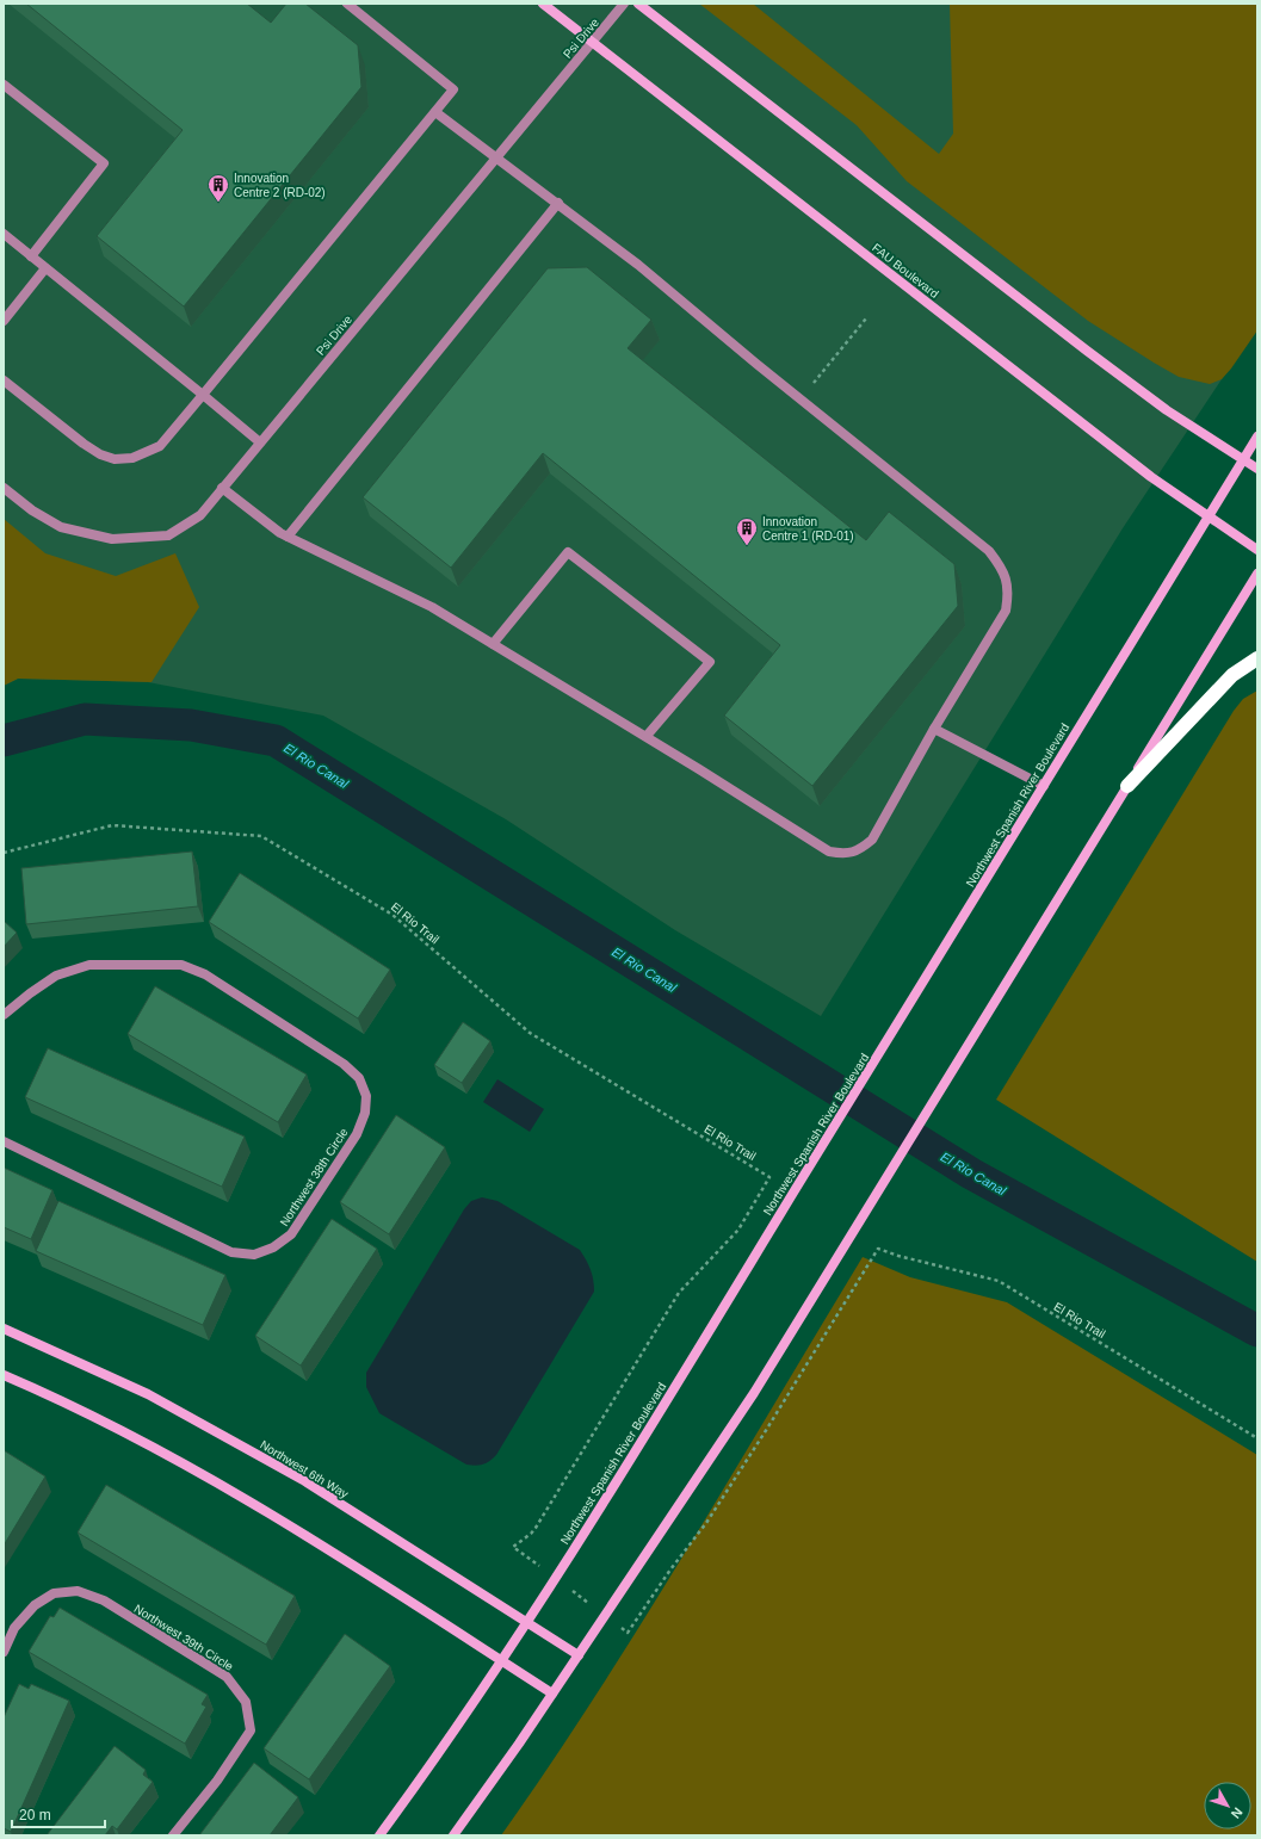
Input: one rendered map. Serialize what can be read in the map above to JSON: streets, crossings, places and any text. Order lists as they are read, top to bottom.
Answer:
{
  "streets": {
    "main road": ["FAU Boulevard", "Northwest Spanish River Boulevard", "Northwest 6th Way"],
    "street": ["Psi Drive", "Northwest 38th Circle", "Northwest 39th Circle"],
    "path": ["El Rio Trail"]
  },
  "crossings": [
    ["Psi Drive", "FAU Boulevard"],
    ["FAU Boulevard", "Northwest Spanish River Boulevard"],
    ["Northwest Spanish River Boulevard", "Northwest 6th Way"]
  ],
  "water": ["El Rio Canal"],
  "places": {
    "building": ["Innovation Centre 2 (RD-02)", "Innovation Centre 1 (RD-01)"]
  },
  "scale_bar": "20 m",
  "north": "bottom right"
}
